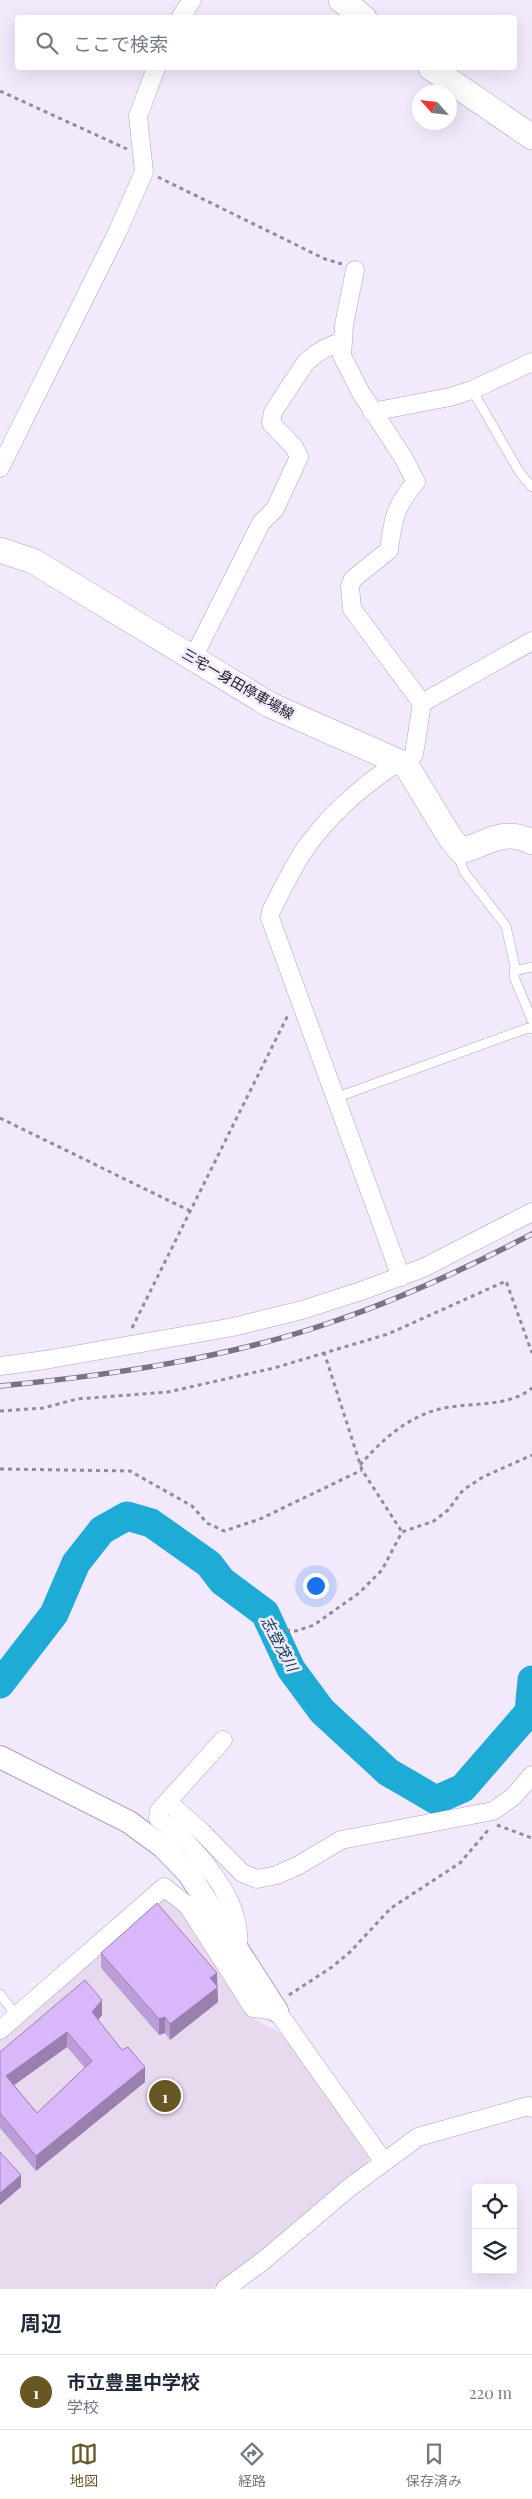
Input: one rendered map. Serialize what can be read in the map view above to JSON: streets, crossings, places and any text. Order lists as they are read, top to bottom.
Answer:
{
  "streets": {
    "main road": ["三宅一身田停車場線"]
  },
  "water": ["志登茂川"],
  "north": "top left",
  "page": {
    "search": "ここで検索",
    "pins": "1",
    "heading": "周辺",
    "list": [
      {
        "mark": "1",
        "name": "市立豊里中学校",
        "note": "学校",
        "value": "220 m"
      }
    ],
    "nav": ["地図", "経路", "保存済み"]
  }
}
